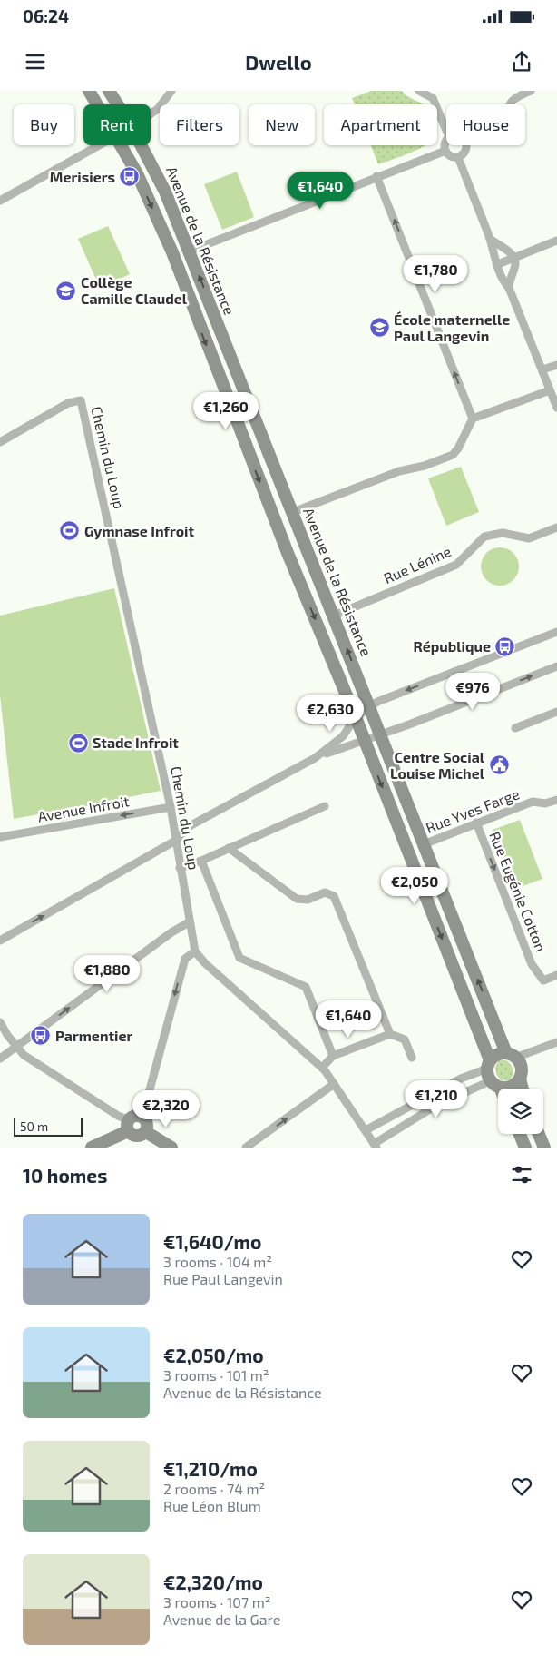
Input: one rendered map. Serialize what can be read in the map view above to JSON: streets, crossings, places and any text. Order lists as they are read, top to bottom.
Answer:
{
  "streets": {
    "main road": ["Avenue de la Résistance"],
    "street": [
      "Chemin du Loup",
      "Rue Lénine",
      "Avenue Infroit",
      "Rue Yves Farge",
      "Rue Eugénie Cotton"
    ]
  },
  "crossings": [
    ["Avenue de la Résistance", "Rue Lénine"],
    ["Avenue de la Résistance", "Rue Yves Farge"],
    ["Chemin du Loup", "Avenue Infroit"],
    ["Rue Yves Farge", "Rue Eugénie Cotton"]
  ],
  "one_way": ["Rue Eugénie Cotton"],
  "places": {
    "bus stop": ["Merisiers", "République", "Parmentier"],
    "school or university": ["Collège Camille Claudel", "École maternelle Paul Langevin"],
    "sports": ["Gymnase Infroit", "Stade Infroit"],
    "public building": ["Centre Social Louise Michel"]
  },
  "scale_bar": "50 m",
  "page": {
    "status": "06:24",
    "header": "Dwello",
    "chip": [
      "Buy",
      "Rent",
      "Filters",
      "New",
      "Apartment",
      "House"
    ],
    "price": [
      "€1,640",
      "€1,780",
      "€1,260",
      "€976",
      "€2,630",
      "€2,050",
      "€1,880",
      "€1,640",
      "€1,210",
      "€2,320"
    ],
    "scale": "50 m",
    "heading": "10 homes",
    "list": [
      {
        "name": "€1,640/mo",
        "note": "3 rooms · 104 m² · Rue Paul Langevin"
      },
      {
        "name": "€2,050/mo",
        "note": "3 rooms · 101 m² · Avenue de la Résistance"
      },
      {
        "name": "€1,210/mo",
        "note": "2 rooms · 74 m² · Rue Léon Blum"
      },
      {
        "name": "€2,320/mo",
        "note": "3 rooms · 107 m² · Avenue de la Gare"
      }
    ]
  }
}
